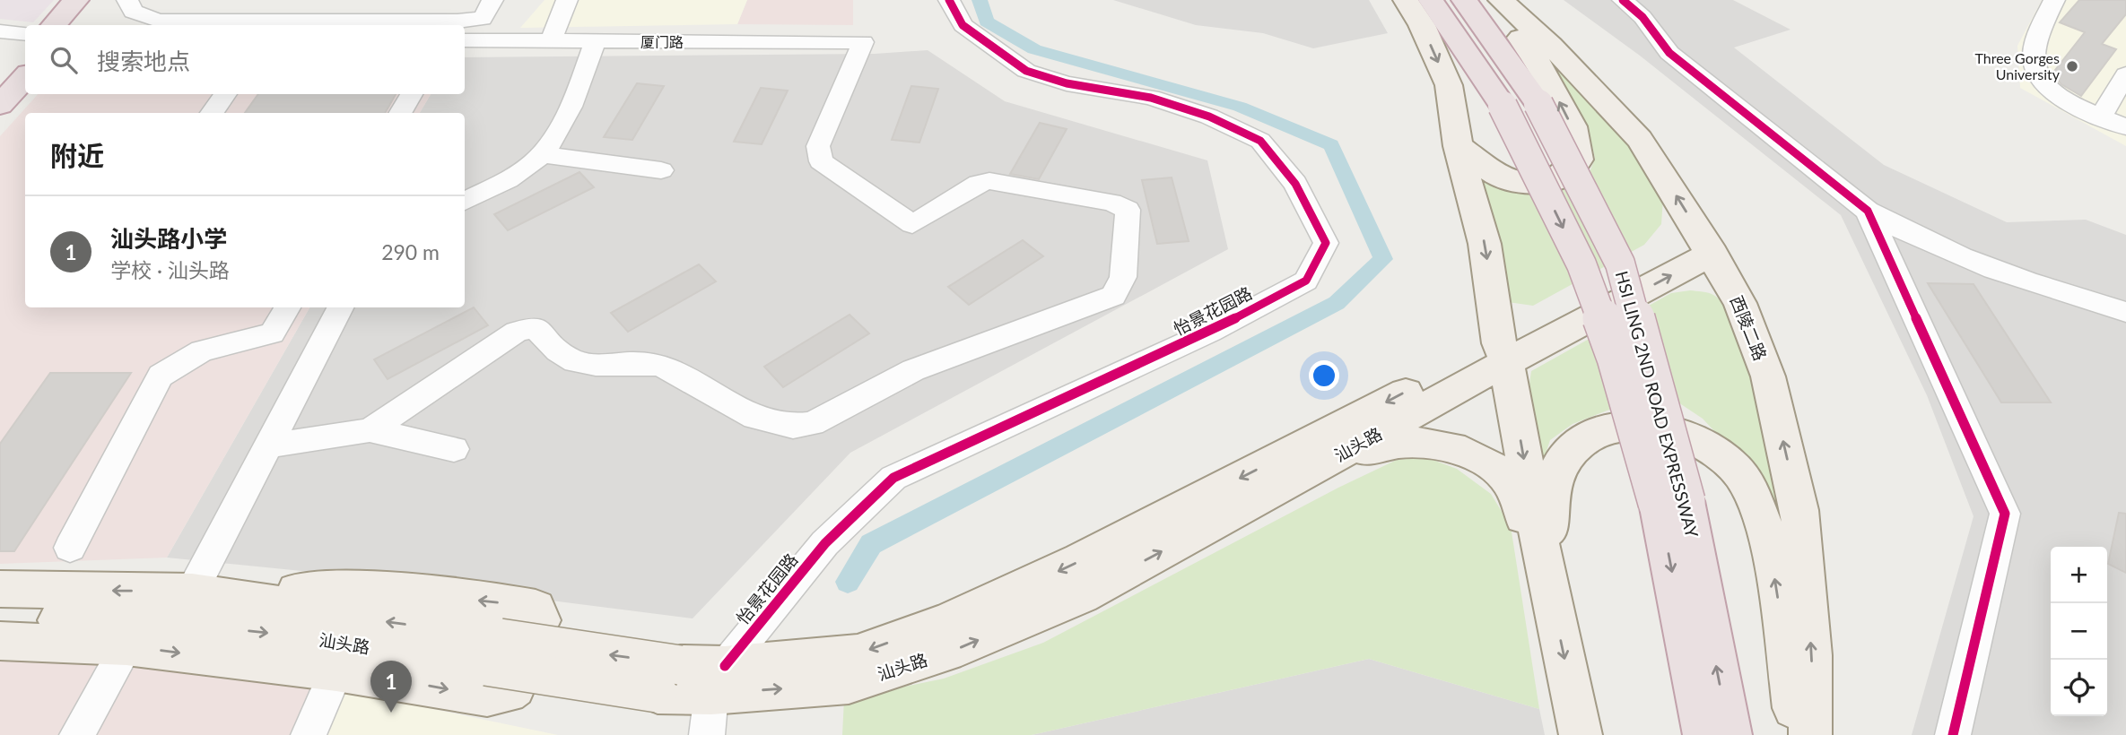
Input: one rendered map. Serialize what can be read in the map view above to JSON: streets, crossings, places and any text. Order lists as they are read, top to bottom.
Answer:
{
  "streets": {
    "highway": ["HSI LING 2ND ROAD EXPRESSWAY"],
    "main road": ["西陵二路", "汕头路"],
    "street": ["厦门路", "怡景花园路"]
  },
  "crossings": [
    ["怡景花园路", "汕头路"],
    ["西陵二路", "汕头路"]
  ],
  "places": ["Three Gorges University"],
  "page": {
    "search": "搜索地点",
    "heading": "附近",
    "list": [
      {
        "mark": "1",
        "name": "汕头路小学",
        "note": "学校 · 汕头路",
        "value": "290 m"
      }
    ],
    "map_buttons": ["+", "−"],
    "pins": "1"
  }
}
